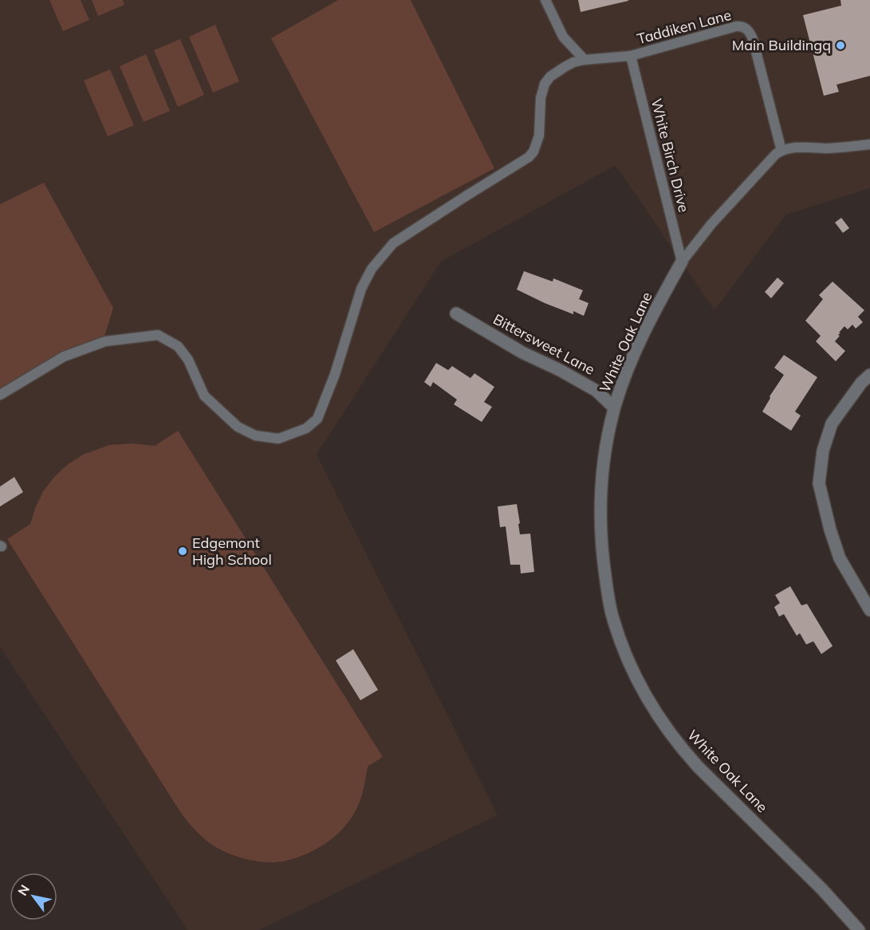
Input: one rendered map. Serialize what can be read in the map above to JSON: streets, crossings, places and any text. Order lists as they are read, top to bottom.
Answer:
{
  "streets": {
    "street": ["White Oak Lane", "Bittersweet Lane"],
    "lane": ["Taddiken Lane", "White Birch Drive"]
  },
  "crossings": [
    ["Taddiken Lane", "White Birch Drive"],
    ["Taddiken Lane", "White Oak Lane"],
    ["White Birch Drive", "White Oak Lane"],
    ["White Oak Lane", "Bittersweet Lane"]
  ],
  "places": ["Main Buildingq", "Edgemont High School"],
  "north": "top left"
}
